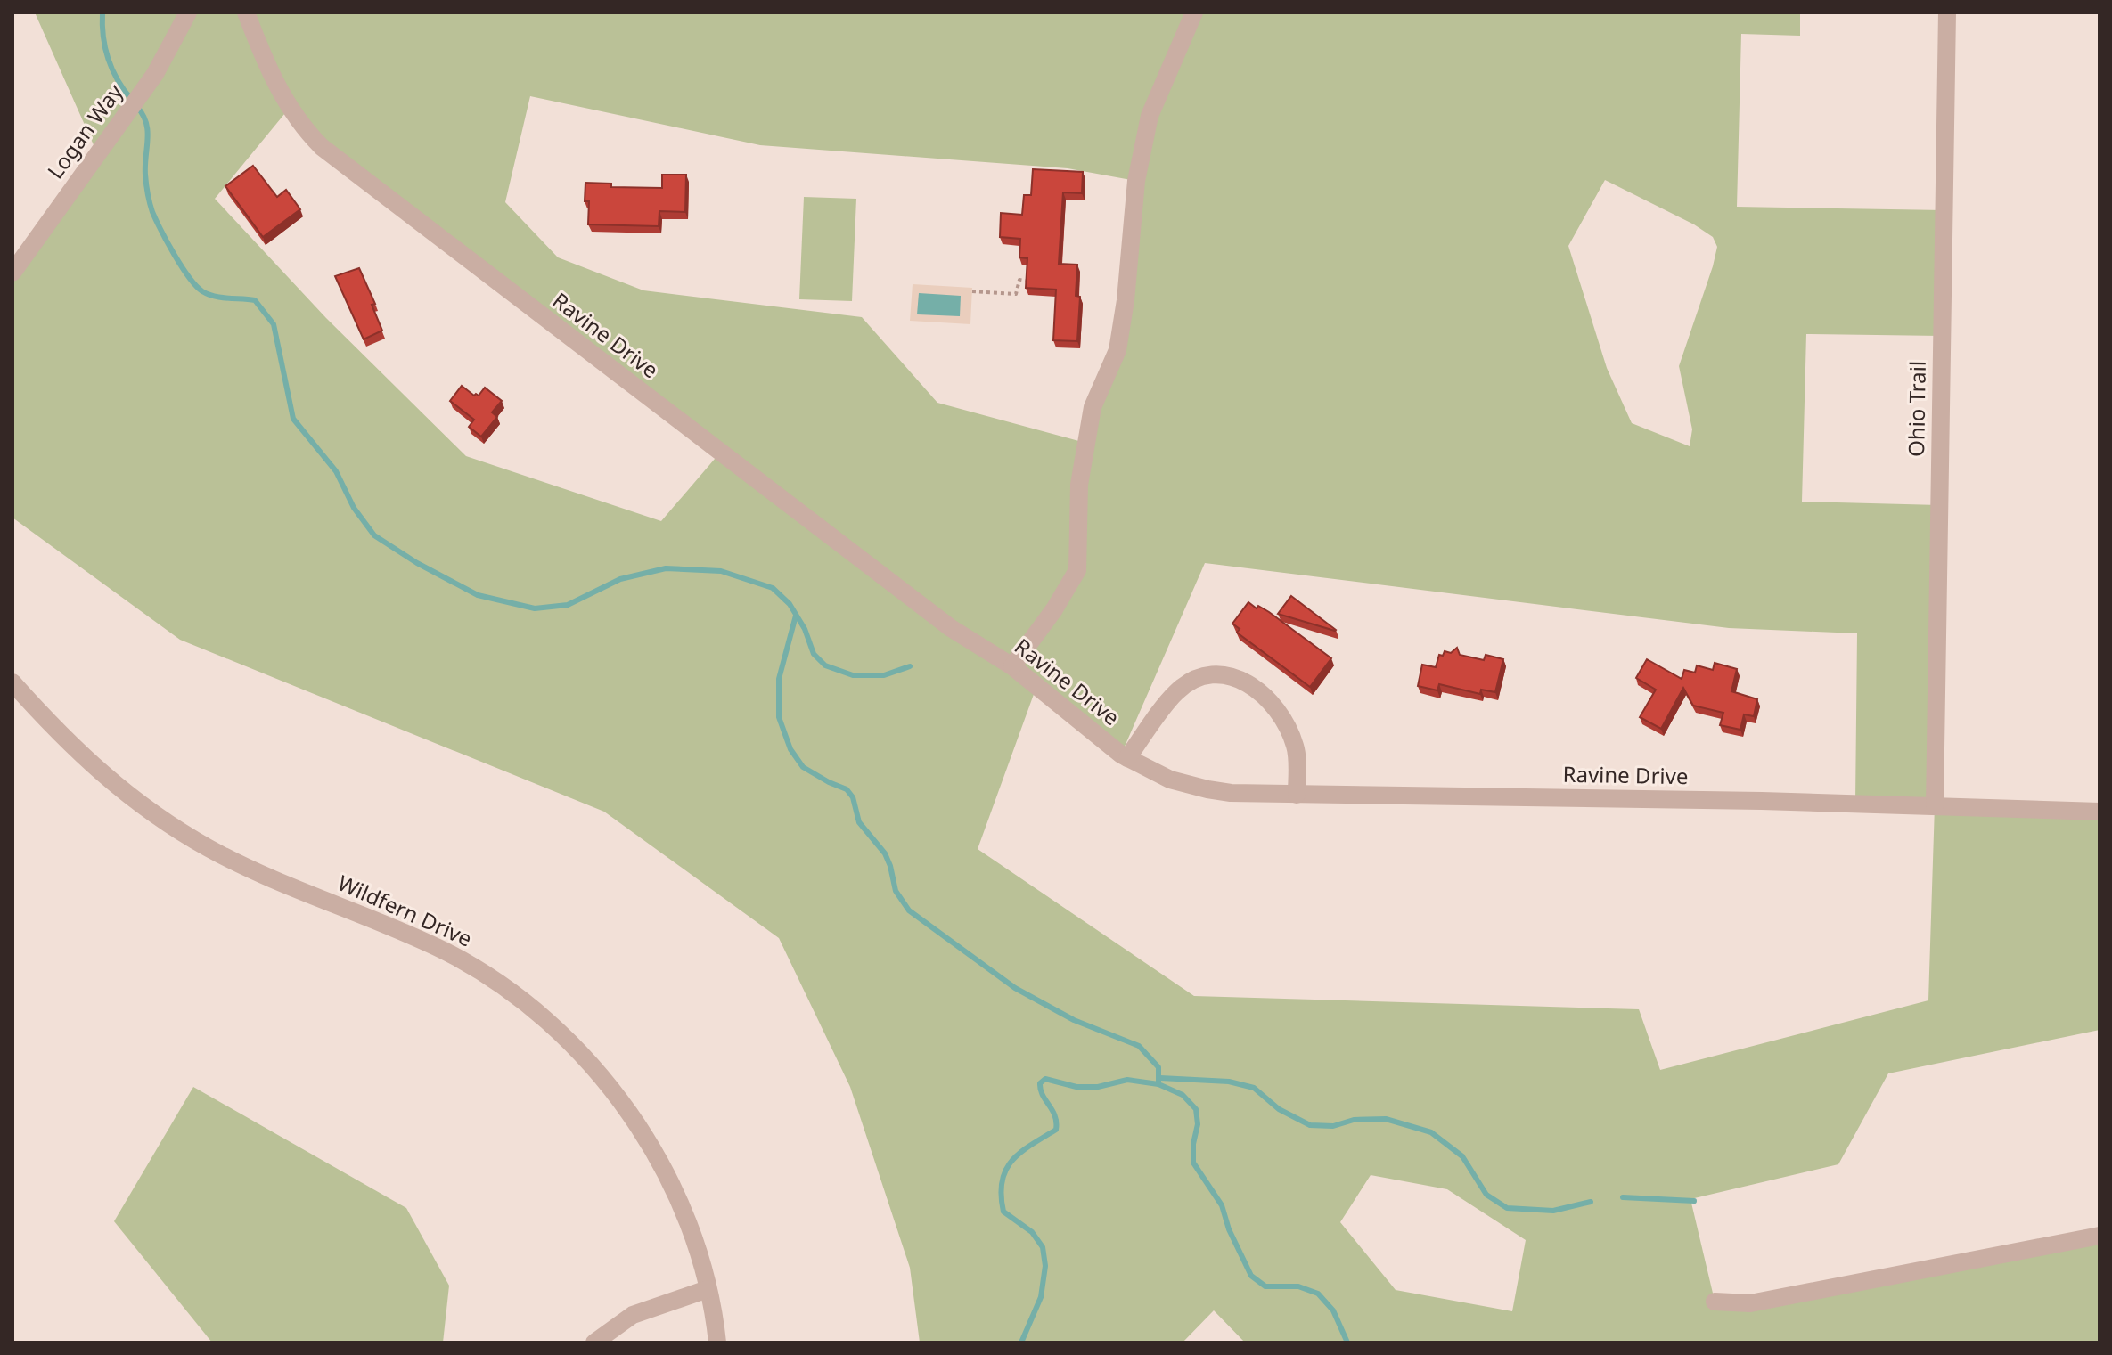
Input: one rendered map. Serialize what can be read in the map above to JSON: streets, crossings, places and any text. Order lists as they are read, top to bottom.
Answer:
{
  "streets": {
    "street": [
      "Logan Way",
      "Ravine Drive",
      "Ohio Trail",
      "Wildfern Drive"
    ]
  },
  "crossings": [
    ["Ravine Drive", "Ohio Trail"]
  ]
}
